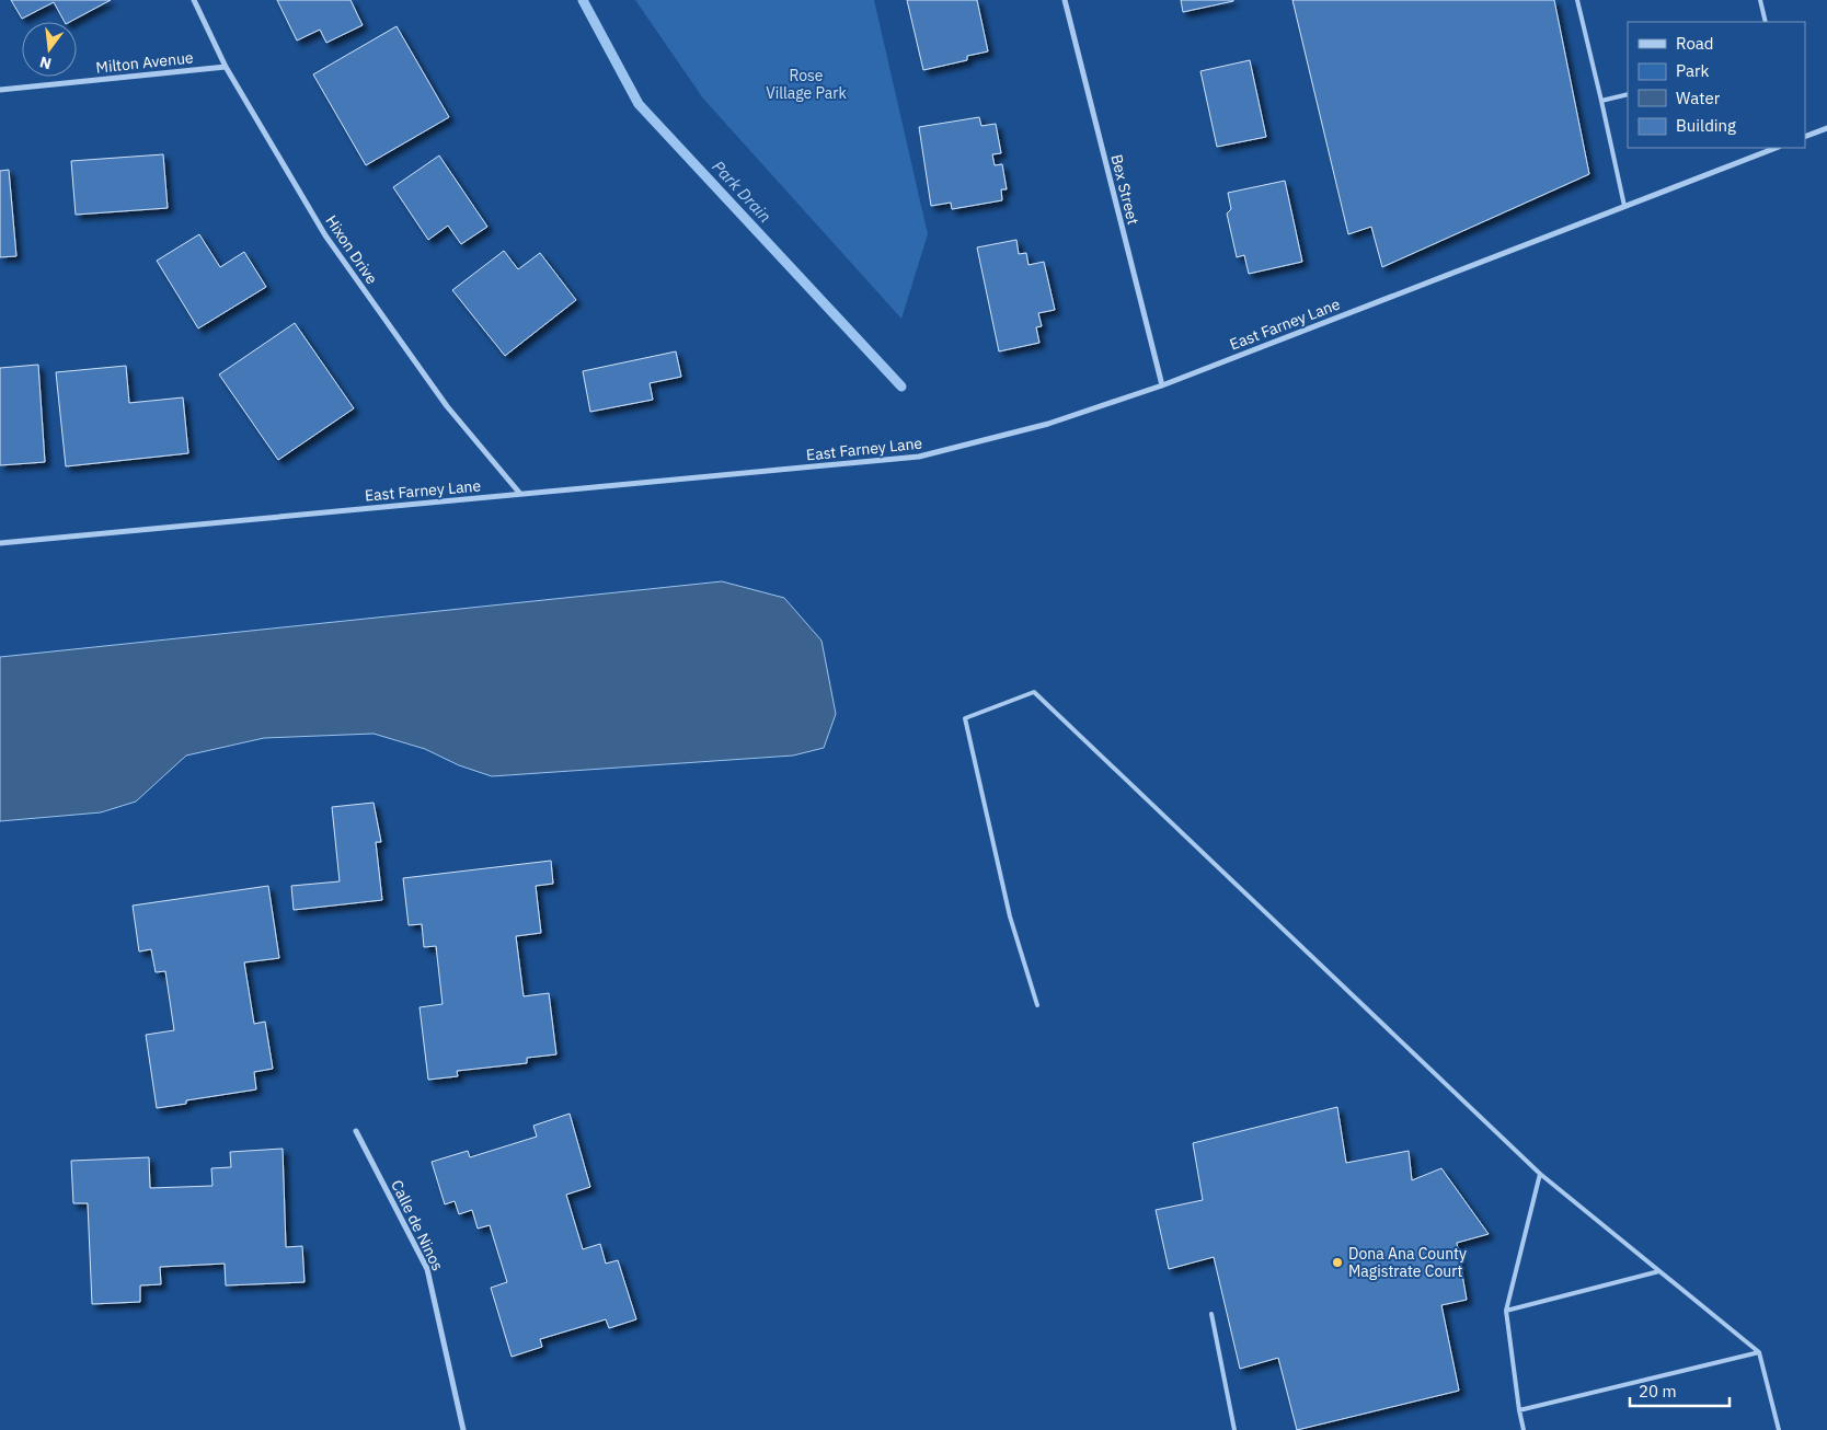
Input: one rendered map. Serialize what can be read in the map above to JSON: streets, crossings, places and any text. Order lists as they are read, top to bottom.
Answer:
{
  "streets": {
    "street": [
      "Milton Avenue",
      "Bex Street",
      "Hixon Drive",
      "East Farney Lane",
      "Calle de Ninos"
    ]
  },
  "crossings": [
    ["Milton Avenue", "Hixon Drive"],
    ["Bex Street", "East Farney Lane"],
    ["Hixon Drive", "East Farney Lane"]
  ],
  "water": ["Park Drain"],
  "parks": ["Rose Village Park"],
  "places": ["Dona Ana County Magistrate Court"],
  "legend": [
    "Road",
    "Park",
    "Water",
    "Building"
  ],
  "scale_bar": "20 m",
  "north": "bottom"
}
